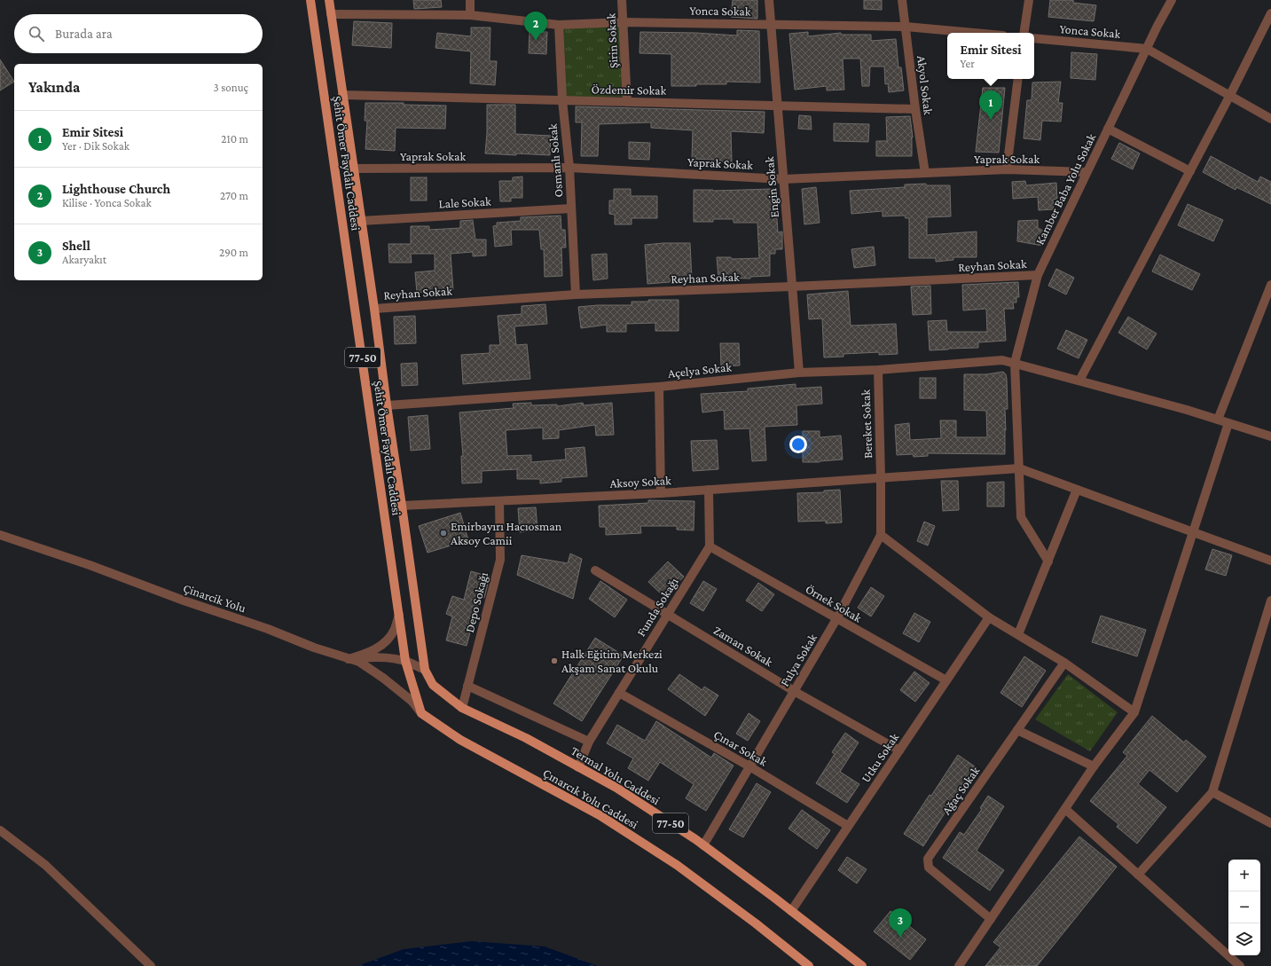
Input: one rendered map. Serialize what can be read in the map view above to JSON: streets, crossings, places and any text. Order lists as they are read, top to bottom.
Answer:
{
  "streets": {
    "main road": [
      "Şehit Ömer Faydalı Caddesi",
      "77-50",
      "Termal Yolu Caddesi",
      "Çınarcık Yolu Caddesi"
    ],
    "street": [
      "Yonca Sokak",
      "Şirin Sokak",
      "Akyol Sokak",
      "Özdemir Sokak",
      "Yaprak Sokak",
      "Osmanlı Sokak",
      "Engin Sokak",
      "Kamber Baba Yolu Sokak",
      "Lale Sokak",
      "Reyhan Sokak",
      "Açelya Sokak",
      "Bereket Sokak",
      "Aksoy Sokak",
      "Çinarcik Yolu",
      "Depo Sokağı",
      "Örnek Sokak",
      "Funda Sokağı",
      "Zaman Sokak",
      "Fulya Sokak",
      "Çınar Sokak",
      "Utku Sokak",
      "Ağaç Sokak"
    ]
  },
  "crossings": [
    ["Yonca Sokak", "Şirin Sokak"],
    ["Yonca Sokak", "Akyol Sokak"],
    ["Yonca Sokak", "Osmanlı Sokak"],
    ["Yonca Sokak", "Şehit Ömer Faydalı Caddesi"],
    ["Yonca Sokak", "Engin Sokak"],
    ["Yonca Sokak", "Kamber Baba Yolu Sokak"],
    ["Şirin Sokak", "Özdemir Sokak"],
    ["Akyol Sokak", "Özdemir Sokak"],
    ["Akyol Sokak", "Yaprak Sokak"],
    ["Özdemir Sokak", "Osmanlı Sokak"],
    ["Özdemir Sokak", "Şehit Ömer Faydalı Caddesi"],
    ["Özdemir Sokak", "Engin Sokak"],
    ["Yaprak Sokak", "Osmanlı Sokak"],
    ["Yaprak Sokak", "Şehit Ömer Faydalı Caddesi"],
    ["Yaprak Sokak", "Engin Sokak"],
    ["Yaprak Sokak", "Kamber Baba Yolu Sokak"],
    ["Osmanlı Sokak", "Lale Sokak"],
    ["Osmanlı Sokak", "Reyhan Sokak"],
    ["Şehit Ömer Faydalı Caddesi", "Lale Sokak"],
    ["Şehit Ömer Faydalı Caddesi", "Reyhan Sokak"],
    ["Şehit Ömer Faydalı Caddesi", "Açelya Sokak"],
    ["Şehit Ömer Faydalı Caddesi", "Aksoy Sokak"],
    ["Şehit Ömer Faydalı Caddesi", "Çinarcik Yolu"],
    ["Şehit Ömer Faydalı Caddesi", "Termal Yolu Caddesi"],
    ["Şehit Ömer Faydalı Caddesi", "Çınarcık Yolu Caddesi"],
    ["Engin Sokak", "Reyhan Sokak"],
    ["Engin Sokak", "Açelya Sokak"],
    ["Kamber Baba Yolu Sokak", "Reyhan Sokak"],
    ["Kamber Baba Yolu Sokak", "Açelya Sokak"],
    ["Kamber Baba Yolu Sokak", "Aksoy Sokak"],
    ["Açelya Sokak", "Bereket Sokak"],
    ["Bereket Sokak", "Aksoy Sokak"],
    ["Bereket Sokak", "Fulya Sokak"],
    ["Aksoy Sokak", "Depo Sokağı"],
    ["Aksoy Sokak", "Fulya Sokak"],
    ["Çinarcik Yolu", "Çınarcık Yolu Caddesi"],
    ["Depo Sokağı", "Termal Yolu Caddesi"],
    ["Örnek Sokak", "Funda Sokağı"],
    ["Örnek Sokak", "Fulya Sokak"],
    ["Örnek Sokak", "Utku Sokak"],
    ["Funda Sokağı", "Zaman Sokak"],
    ["Funda Sokağı", "Çınar Sokak"],
    ["Funda Sokağı", "Termal Yolu Caddesi"],
    ["Zaman Sokak", "Fulya Sokak"],
    ["Zaman Sokak", "Utku Sokak"],
    ["Fulya Sokak", "Çınar Sokak"],
    ["Fulya Sokak", "Termal Yolu Caddesi"],
    ["Çınar Sokak", "Utku Sokak"],
    ["Utku Sokak", "Termal Yolu Caddesi"]
  ],
  "places": ["Emirbayırı Hacıosman Aksoy Camii", "Halk Eğitim Merkezi Akşam Sanat Okulu"],
  "page": {
    "pins": ["2", "1", "3"],
    "search": "Burada ara",
    "popup": ["Emir Sitesi", "Yer"],
    "heading": ["Yakında", "3 sonuç"],
    "list": [
      {
        "mark": "1",
        "name": "Emir Sitesi",
        "note": "Yer · Dik Sokak",
        "value": "210 m"
      },
      {
        "mark": "2",
        "name": "Lighthouse Church",
        "note": "Kilise · Yonca Sokak",
        "value": "270 m"
      },
      {
        "mark": "3",
        "name": "Shell",
        "note": "Akaryakıt",
        "value": "290 m"
      }
    ],
    "map_buttons": ["+", "−"]
  }
}
